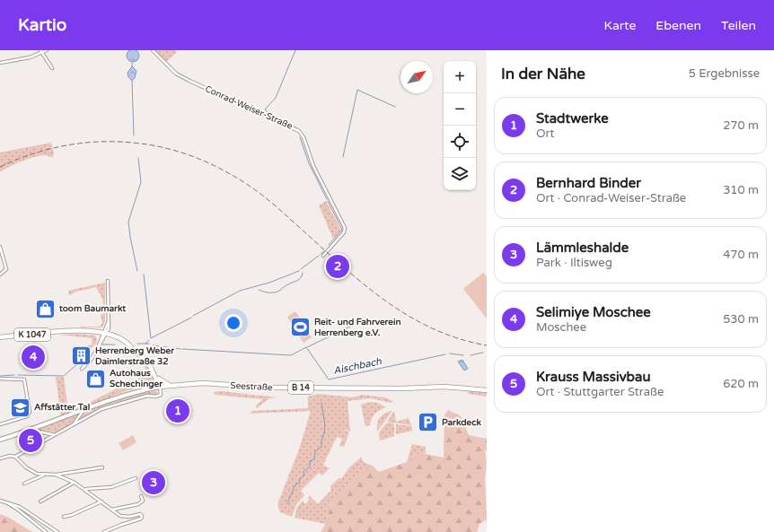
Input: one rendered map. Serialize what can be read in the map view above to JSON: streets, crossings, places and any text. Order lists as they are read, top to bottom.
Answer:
{
  "streets": {
    "main road": ["K 1047", "Seestraße", "B 14"],
    "street": ["Conrad-Weiser-Straße"]
  },
  "crossings": [
    ["K 1047", "Seestraße"]
  ],
  "water": ["Aischbach"],
  "places": {
    "shop": ["toom Baumarkt", "Autohaus Schechinger"],
    "sports": ["Reit- und Fahrverein Herrenberg e.V."],
    "building": ["Herrenberg Weber Daimlerstraße 32"],
    "school or university": ["Affstätter Tal"],
    "parking": ["Parkdeck"]
  },
  "north": "top right",
  "page": {
    "header": "Kartio",
    "nav": ["Karte", "Ebenen", "Teilen"],
    "heading": ["In der Nähe", "5 Ergebnisse"],
    "map_buttons": ["+", "−"],
    "list": [
      {
        "mark": "1",
        "name": "Stadtwerke",
        "note": "Ort",
        "value": "270 m"
      },
      {
        "mark": "2",
        "name": "Bernhard Binder",
        "note": "Ort · Conrad-Weiser-Straße",
        "value": "310 m"
      },
      {
        "mark": "3",
        "name": "Lämmleshalde",
        "note": "Park · Iltisweg",
        "value": "470 m"
      },
      {
        "mark": "4",
        "name": "Selimiye Moschee",
        "note": "Moschee",
        "value": "530 m"
      },
      {
        "mark": "5",
        "name": "Krauss Massivbau",
        "note": "Ort · Stuttgarter Straße",
        "value": "620 m"
      }
    ],
    "pins": [
      "2",
      "4",
      "1",
      "5",
      "3"
    ]
  }
}
